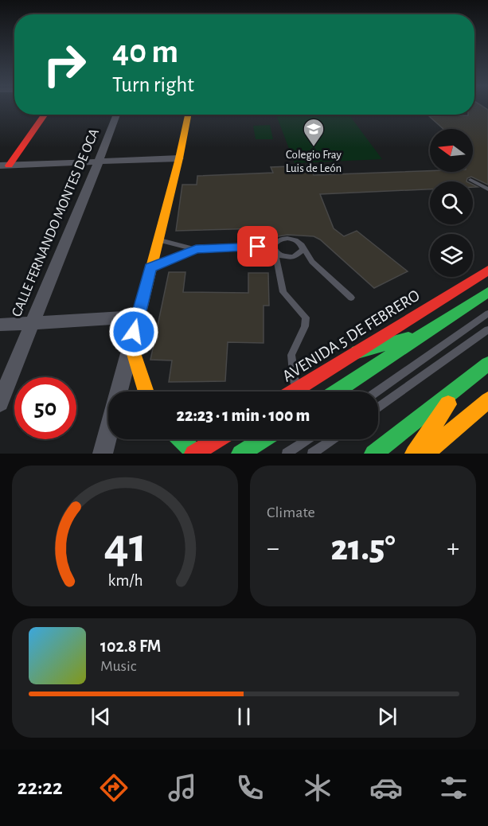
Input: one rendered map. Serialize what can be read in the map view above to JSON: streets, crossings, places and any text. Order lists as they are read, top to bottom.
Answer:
{
  "streets": {
    "main road": ["AVENIDA 5 DE FEBRERO"],
    "street": ["CALLE FERNANDO MONTES DE OCA"]
  },
  "places": {
    "school or university": ["Colegio Fray Luis de León"]
  },
  "north": "left",
  "page": {
    "turn": ["40 m", "Turn right"],
    "limit": "50",
    "trip": "22:23 · 1 min · 100 m",
    "tile": "Climate",
    "heat": ["−", "21.5°", "+"],
    "song": ["102.8 FM", "Music"],
    "tabs": "22:22",
    "gauge": ["41", "km/h"]
  }
}
